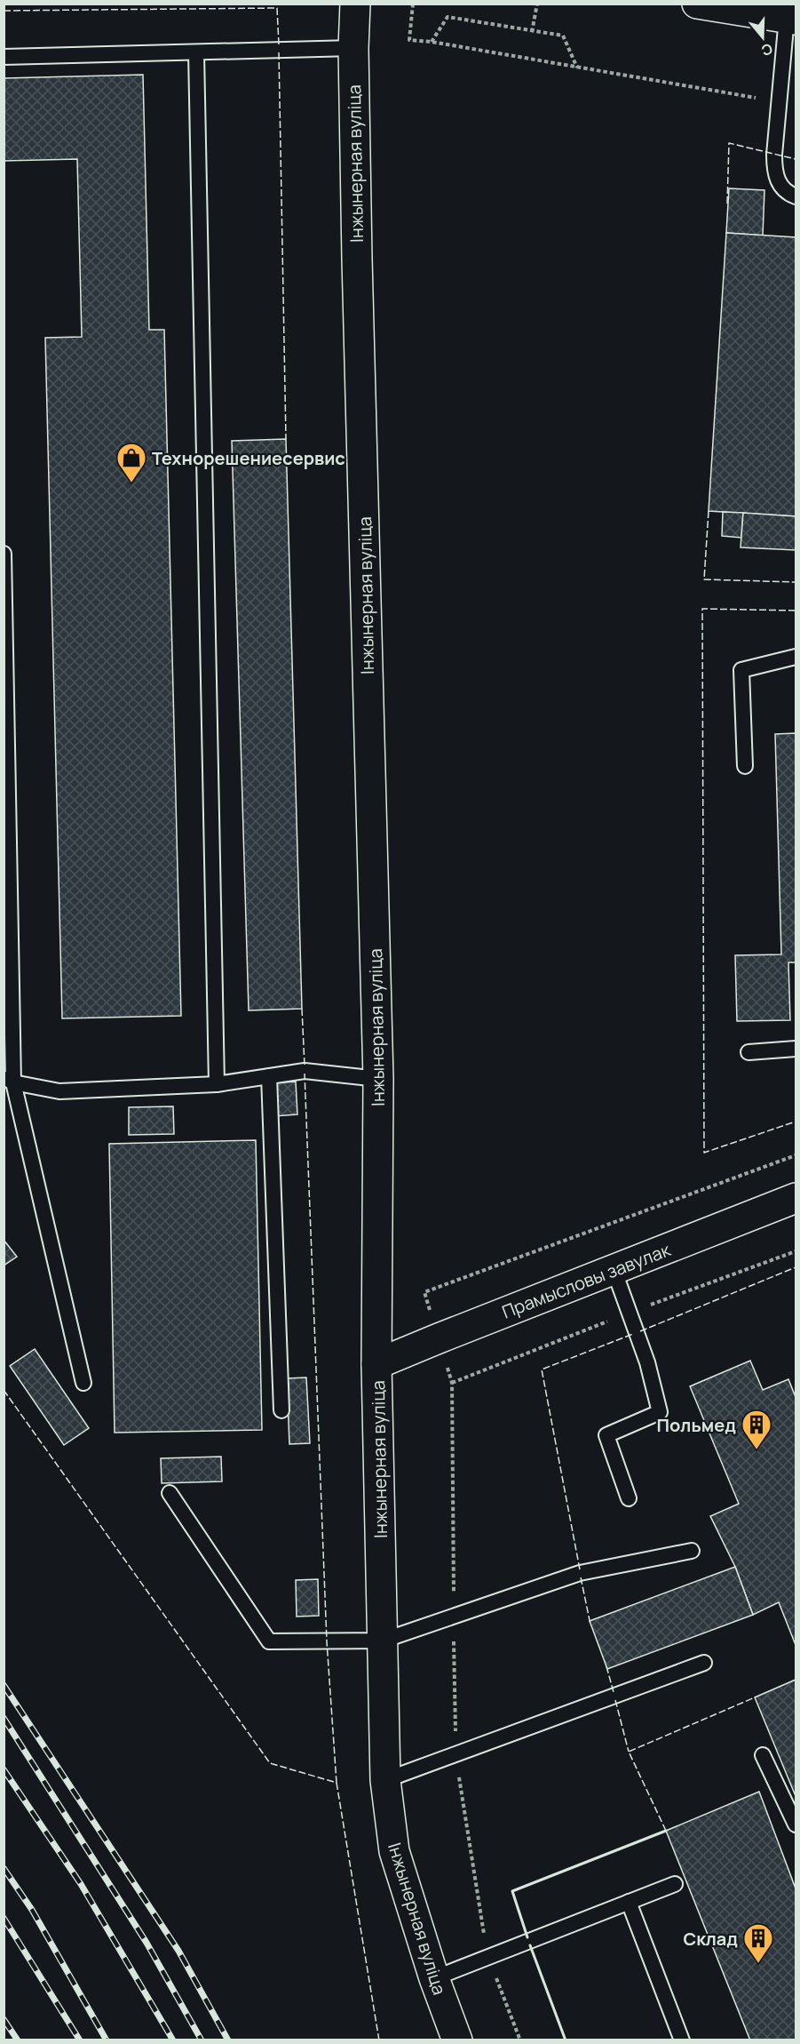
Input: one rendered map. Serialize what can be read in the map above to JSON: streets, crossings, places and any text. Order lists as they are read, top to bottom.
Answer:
{
  "streets": {
    "street": ["Інжынерная вуліца", "Прамысловы завулак"]
  },
  "crossings": [
    ["Інжынерная вуліца", "Прамысловы завулак"]
  ],
  "places": {
    "shop": ["Технорешениесервис"],
    "building": ["Польмед", "Склад"]
  },
  "north": "bottom"
}
